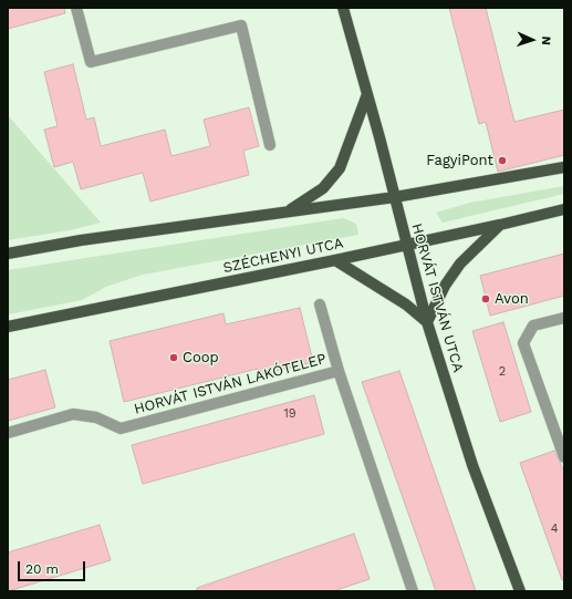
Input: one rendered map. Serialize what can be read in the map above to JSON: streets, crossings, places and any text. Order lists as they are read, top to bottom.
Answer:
{
  "streets": {
    "main road": ["SZÉCHENYI UTCA", "HORVÁT ISTVÁN UTCA"],
    "street": ["HORVÁT ISTVÁN LAKÓTELEP"]
  },
  "crossings": [
    ["SZÉCHENYI UTCA", "HORVÁT ISTVÁN UTCA"]
  ],
  "places": ["FagyiPont", "Avon", "Coop"],
  "house_numbers": ["2", "19", "4"],
  "scale_bar": "20 m",
  "north": "right"
}
